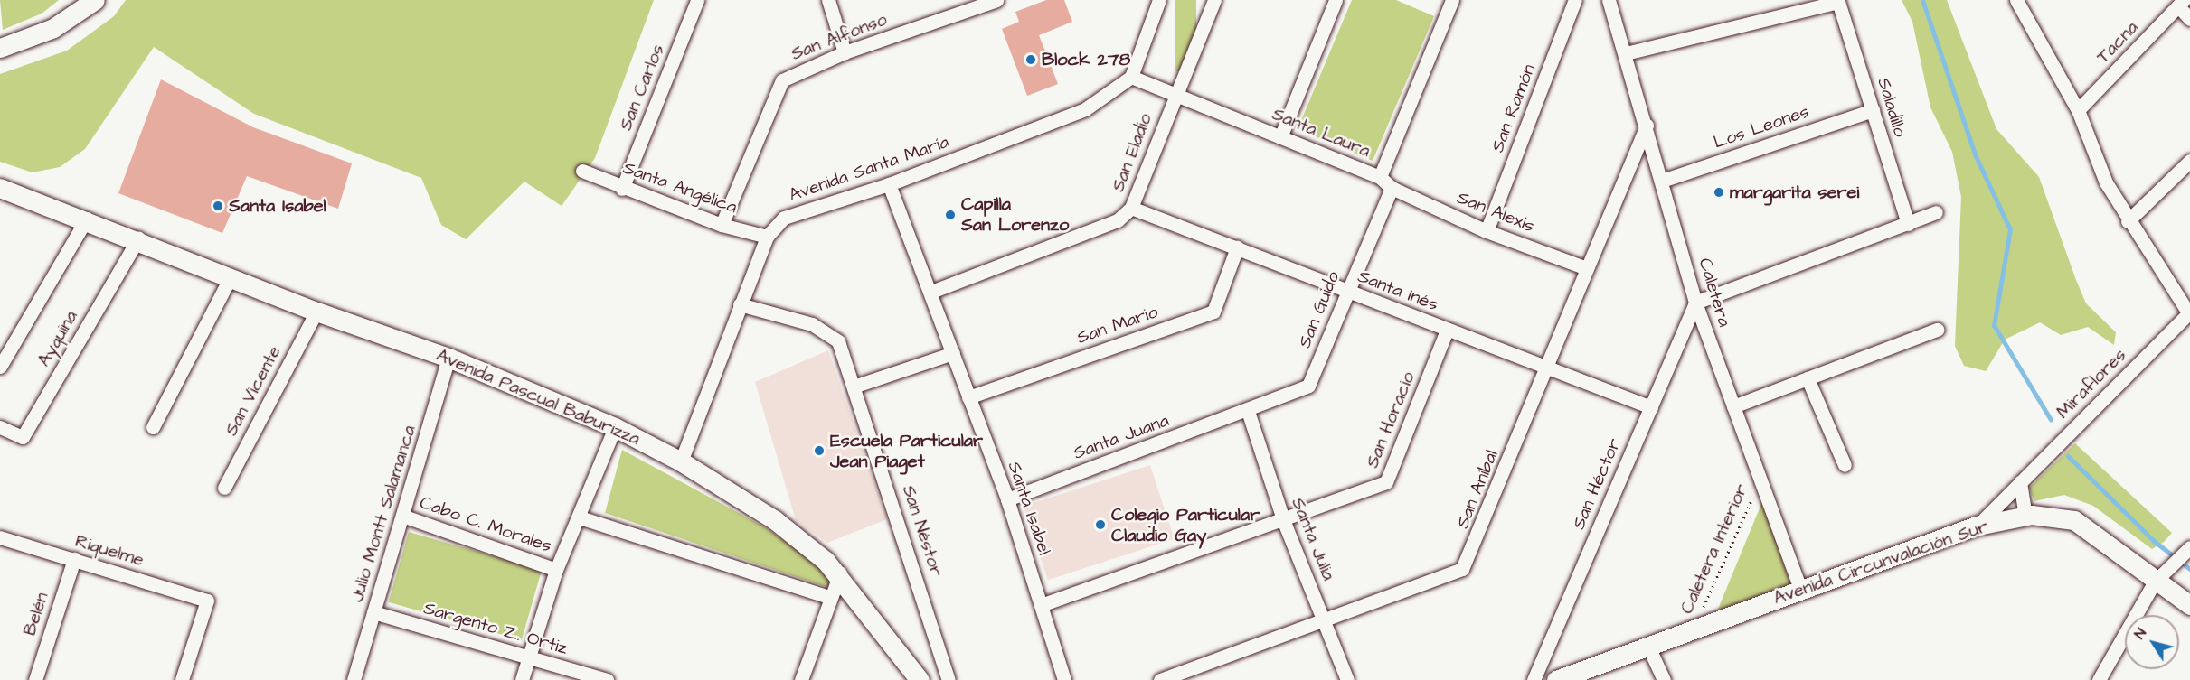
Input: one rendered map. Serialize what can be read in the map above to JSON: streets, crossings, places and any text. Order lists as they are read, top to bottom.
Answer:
{
  "streets": {
    "main road": ["Avenida Pascual Baburizza", "Avenida Circunvalación Sur"],
    "street": [
      "San Alfonso",
      "Tacna",
      "San Carlos",
      "Saladillo",
      "San Ramón",
      "Los Leones",
      "Santa Laura",
      "San Eladio",
      "Avenida Santa María",
      "Santa Angélica",
      "San Alexis",
      "Santa Inés",
      "Caletera",
      "San Guido",
      "San Mario",
      "Ayquina",
      "Miraflores",
      "San Vicente",
      "San Horacio",
      "Santa Juana",
      "San Héctor",
      "San Aníbal",
      "Santa Isabel",
      "Julio Montt Salamanca",
      "Cabo C. Morales",
      "San Néstor",
      "Santa Julia",
      "Riquelme",
      "Belén",
      "Sargento Z. Ortiz"
    ],
    "path": ["Caletera Interior"]
  },
  "crossings": [
    ["San Alfonso", "Santa Angélica"],
    ["San Carlos", "Santa Angélica"],
    ["Saladillo", "Los Leones"],
    ["San Ramón", "San Alexis"],
    ["Los Leones", "Caletera"],
    ["Santa Laura", "San Eladio"],
    ["Santa Laura", "Avenida Santa María"],
    ["Santa Laura", "San Alexis"],
    ["San Eladio", "Santa Inés"],
    ["San Eladio", "Santa Isabel"],
    ["Avenida Santa María", "Santa Angélica"],
    ["Avenida Santa María", "Avenida Pascual Baburizza"],
    ["Avenida Santa María", "Santa Isabel"],
    ["Avenida Santa María", "San Néstor"],
    ["San Alexis", "San Guido"],
    ["San Alexis", "San Aníbal"],
    ["Santa Inés", "San Guido"],
    ["Santa Inés", "San Mario"],
    ["Santa Inés", "San Horacio"],
    ["Santa Inés", "San Héctor"],
    ["Santa Inés", "San Aníbal"],
    ["Caletera", "San Héctor"],
    ["Caletera", "San Aníbal"],
    ["Caletera", "Caletera Interior"],
    ["Caletera", "Avenida Circunvalación Sur"],
    ["San Guido", "Santa Juana"],
    ["San Guido", "Santa Julia"],
    ["San Mario", "Santa Isabel"],
    ["Ayquina", "Avenida Pascual Baburizza"],
    ["Miraflores", "Avenida Circunvalación Sur"],
    ["San Vicente", "Avenida Pascual Baburizza"],
    ["Avenida Pascual Baburizza", "Julio Montt Salamanca"],
    ["San Horacio", "Santa Julia"],
    ["Santa Juana", "Santa Isabel"],
    ["Santa Juana", "Santa Julia"],
    ["San Aníbal", "Santa Julia"],
    ["Julio Montt Salamanca", "Cabo C. Morales"],
    ["Julio Montt Salamanca", "Sargento Z. Ortiz"],
    ["Caletera Interior", "Avenida Circunvalación Sur"],
    ["Riquelme", "Belén"]
  ],
  "places": [
    "Block 278",
    "margarita serei",
    "Santa Isabel",
    "Capilla San Lorenzo",
    "Escuela Particular Jean Piaget",
    "Colegio Particular Claudio Gay"
  ],
  "north": "top left"
}
